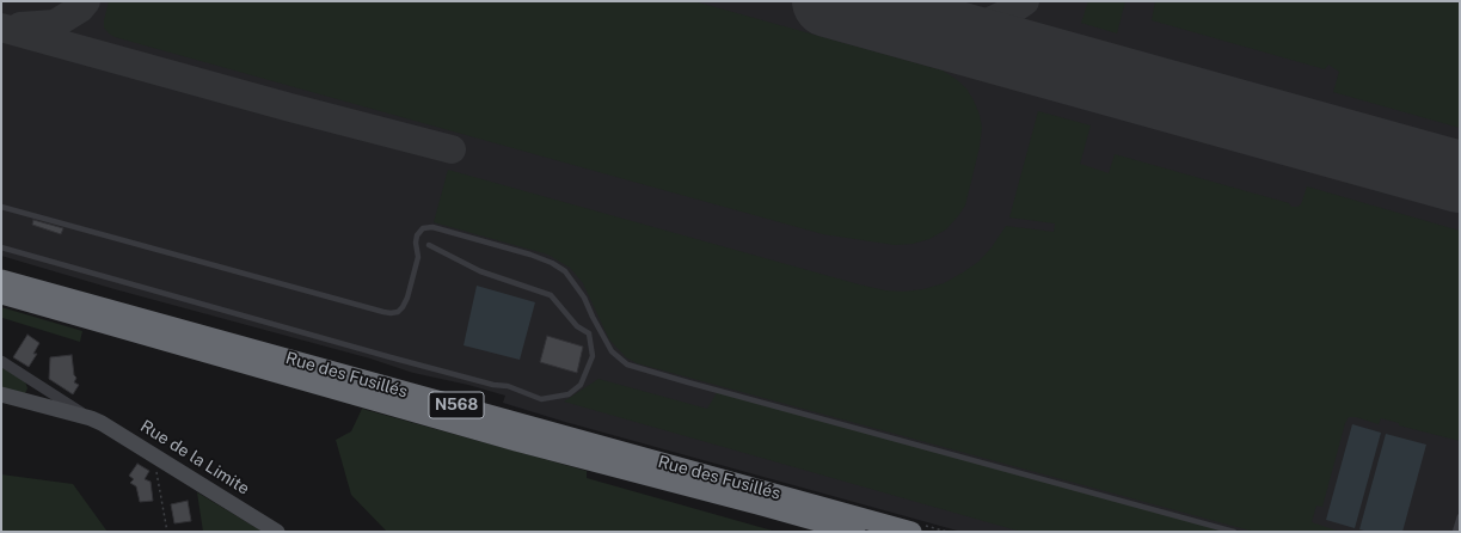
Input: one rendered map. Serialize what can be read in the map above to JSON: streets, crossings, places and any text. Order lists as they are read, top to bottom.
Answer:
{
  "streets": {
    "highway": ["Rue des Fusillés", "N568"],
    "street": ["Rue de la Limite"]
  }
}
